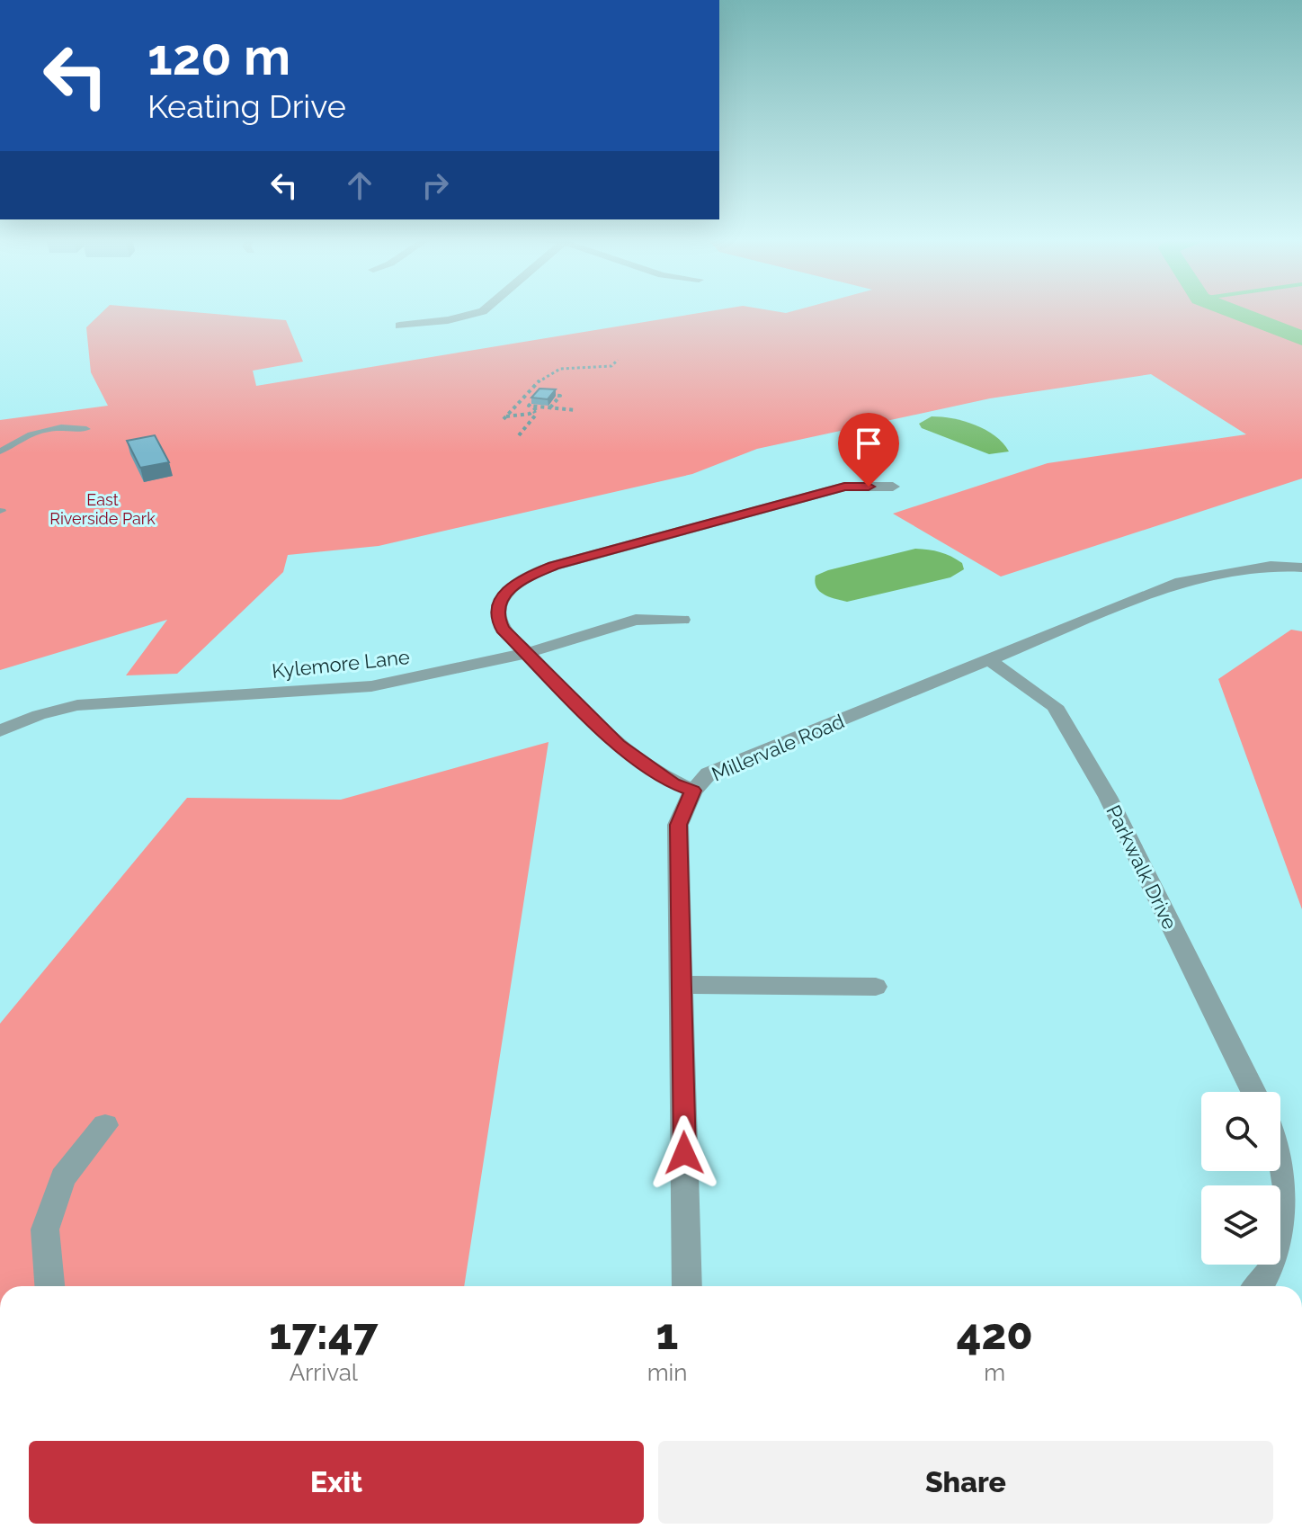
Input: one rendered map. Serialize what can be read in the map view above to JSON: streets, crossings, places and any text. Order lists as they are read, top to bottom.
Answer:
{
  "streets": {
    "street": ["Kylemore Lane", "Millervale Road", "Parkwalk Drive"]
  },
  "crossings": [
    ["Millervale Road", "Parkwalk Drive"]
  ],
  "parks": ["East Riverside Park"],
  "page": {
    "turn": ["120 m", "Keating Drive"],
    "eta": [
      "17:47",
      "Arrival",
      "1",
      "min",
      "420",
      "m"
    ],
    "buttons": ["Exit", "Share"]
  }
}
